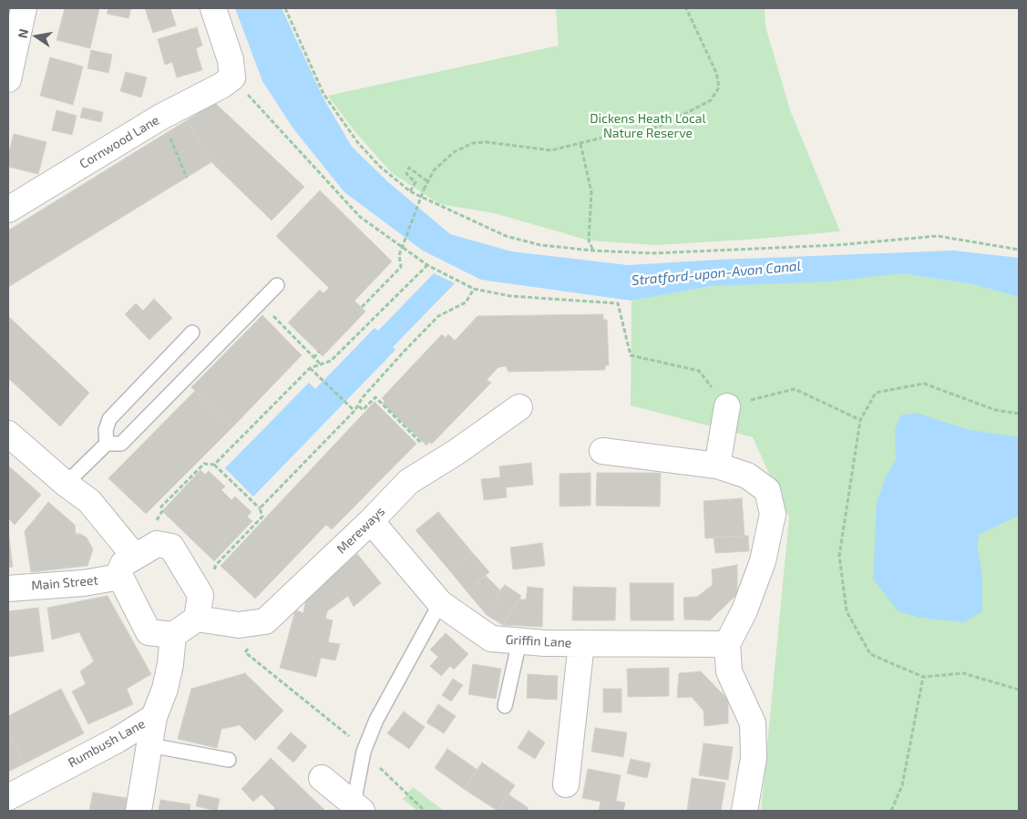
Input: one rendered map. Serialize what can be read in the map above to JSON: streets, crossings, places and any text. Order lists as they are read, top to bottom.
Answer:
{
  "streets": {
    "street": [
      "Cornwood Lane",
      "Mereways",
      "Main Street",
      "Griffin Lane",
      "Rumbush Lane"
    ]
  },
  "crossings": [
    ["Mereways", "Griffin Lane"],
    ["Main Street", "Rumbush Lane"]
  ],
  "water": ["Stratford-upon-Avon Canal"],
  "parks": ["Dickens Heath Local Nature Reserve"],
  "north": "left"
}
